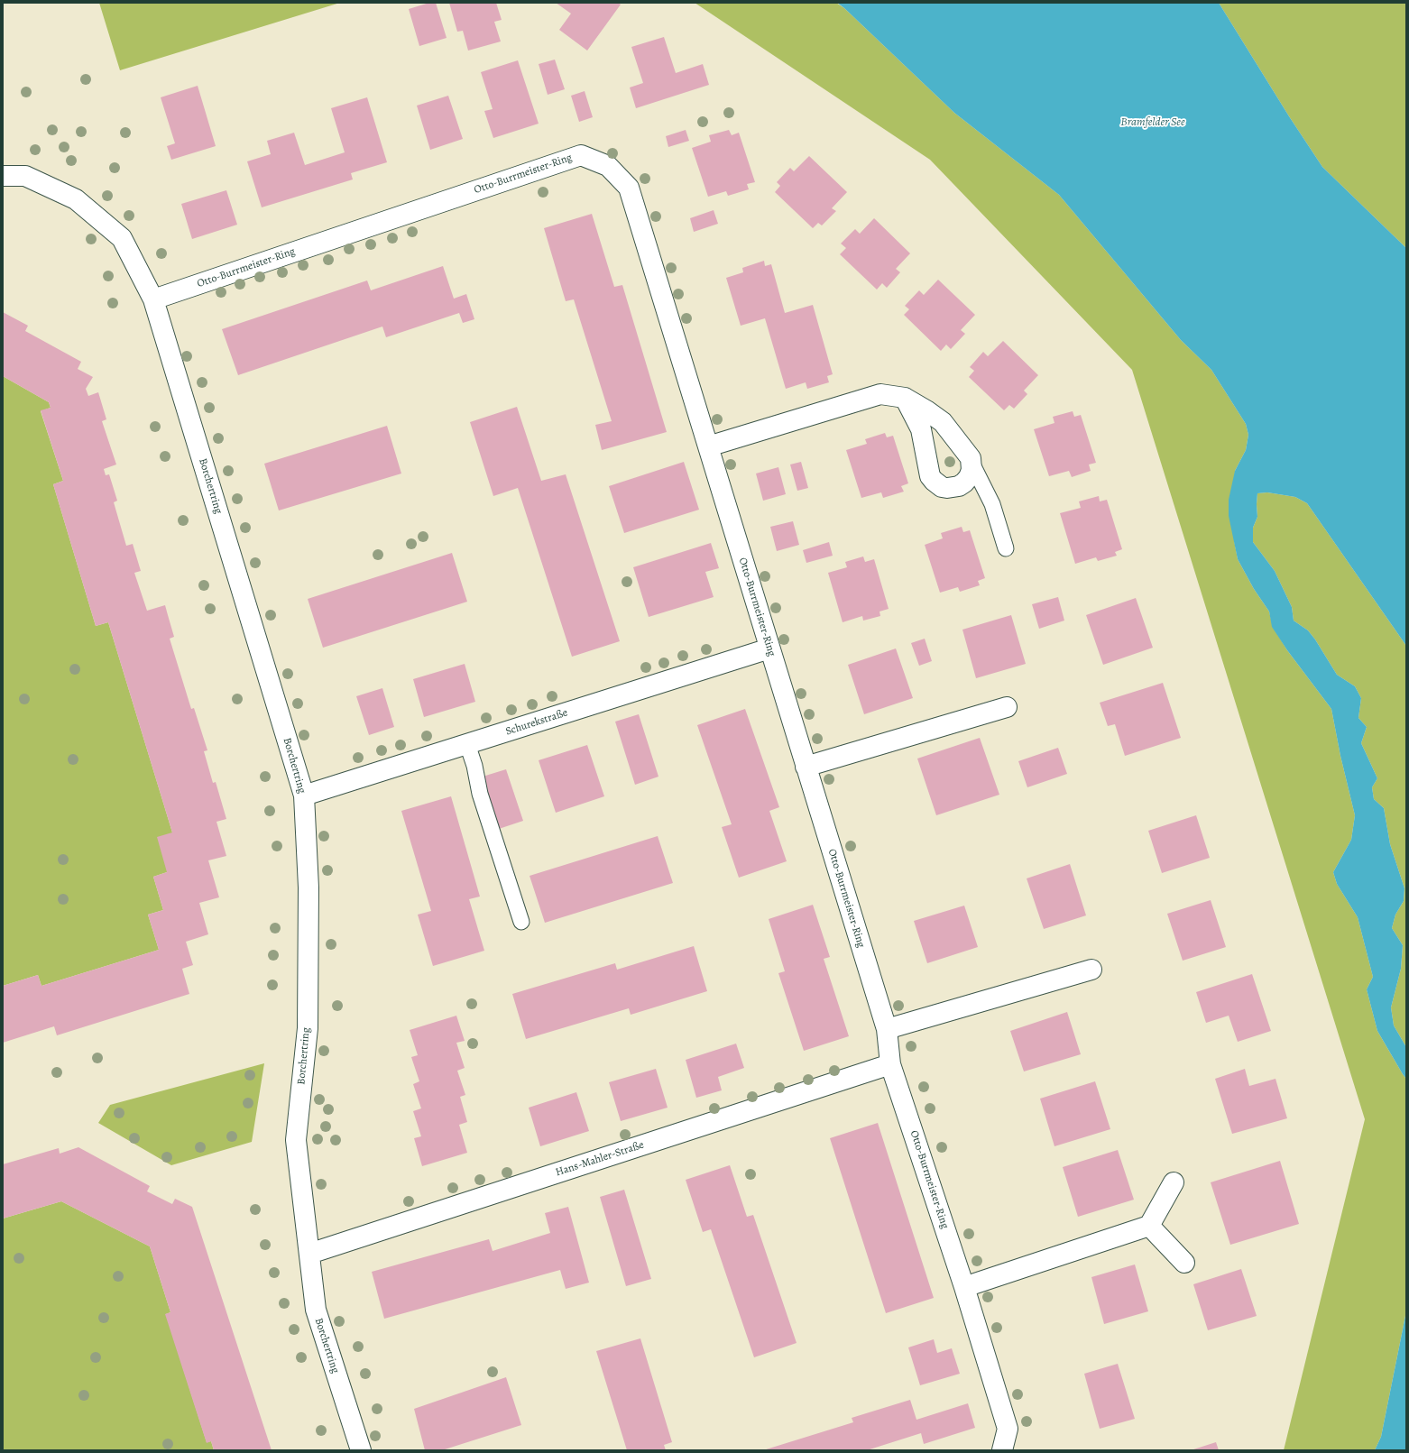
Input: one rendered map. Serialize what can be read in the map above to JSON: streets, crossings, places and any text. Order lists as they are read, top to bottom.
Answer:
{
  "streets": {
    "street": [
      "Otto-Burrmeister-Ring",
      "Borchertring",
      "Schurekstraße",
      "Hans-Mahler-Straße"
    ]
  },
  "crossings": [
    ["Otto-Burrmeister-Ring", "Borchertring"],
    ["Otto-Burrmeister-Ring", "Schurekstraße"],
    ["Otto-Burrmeister-Ring", "Hans-Mahler-Straße"],
    ["Borchertring", "Schurekstraße"],
    ["Borchertring", "Hans-Mahler-Straße"]
  ],
  "water": ["Bramfelder See"]
}
